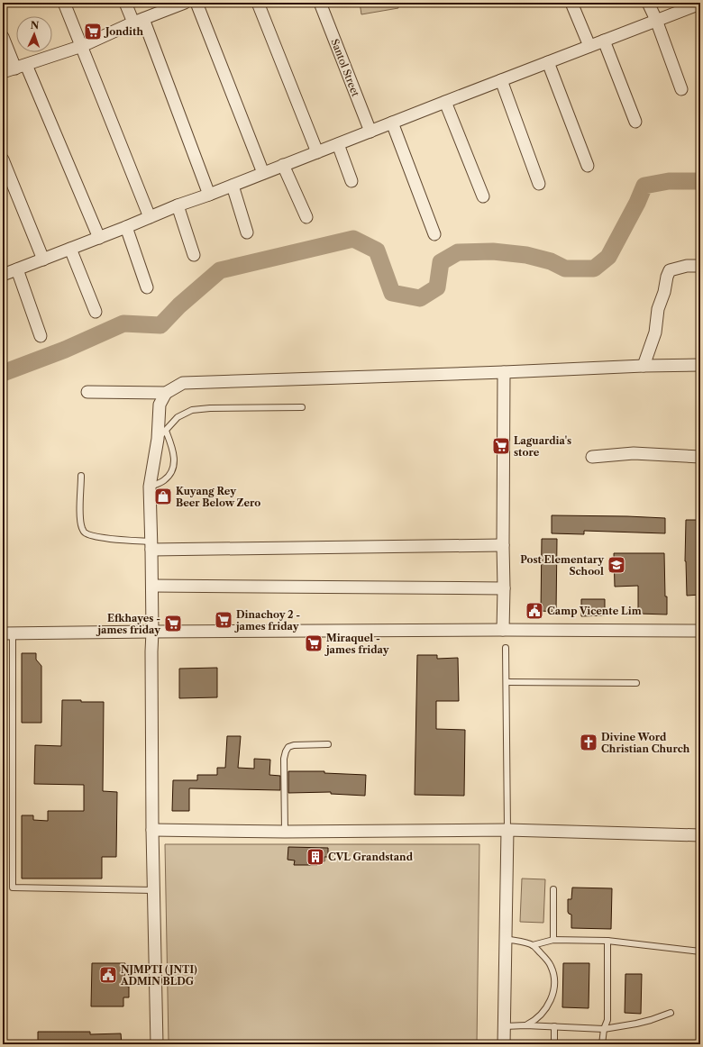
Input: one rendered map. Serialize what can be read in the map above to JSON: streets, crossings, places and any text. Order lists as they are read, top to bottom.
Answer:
{
  "streets": {
    "street": ["Santol Street"]
  },
  "places": {
    "supermarket": [
      "Jondith",
      "Laguardia's store",
      "Dinachoy 2 - james friday",
      "Efkhayes - james friday",
      "Miraquel - james friday"
    ],
    "shop": ["Kuyang Rey Beer Below Zero"],
    "school or university": ["Post Elementary School"],
    "public building": ["Camp Vicente Lim", "NJMPTI (JNTI) ADMIN BLDG"],
    "church": ["Divine Word Christian Church"],
    "building": ["CVL Grandstand"]
  },
  "north": "top"
}
